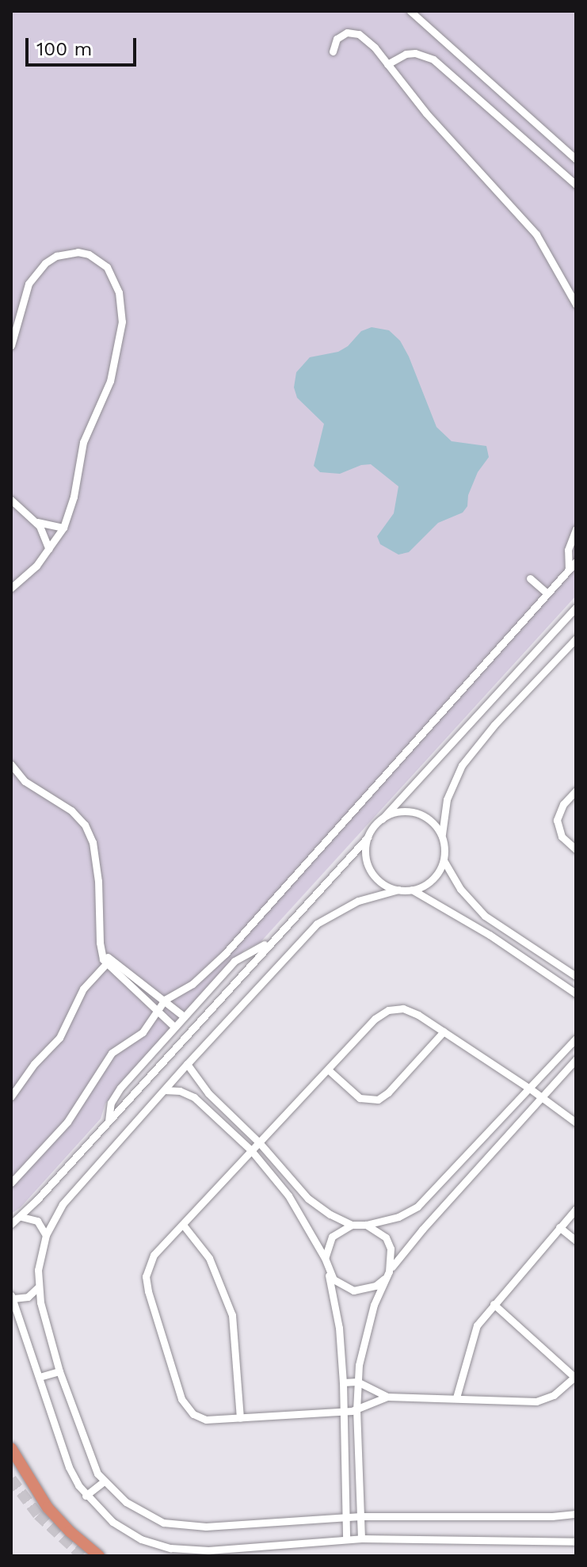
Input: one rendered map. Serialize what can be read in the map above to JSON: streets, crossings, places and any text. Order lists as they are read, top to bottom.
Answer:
{
  "scale_bar": "100 m"
}
